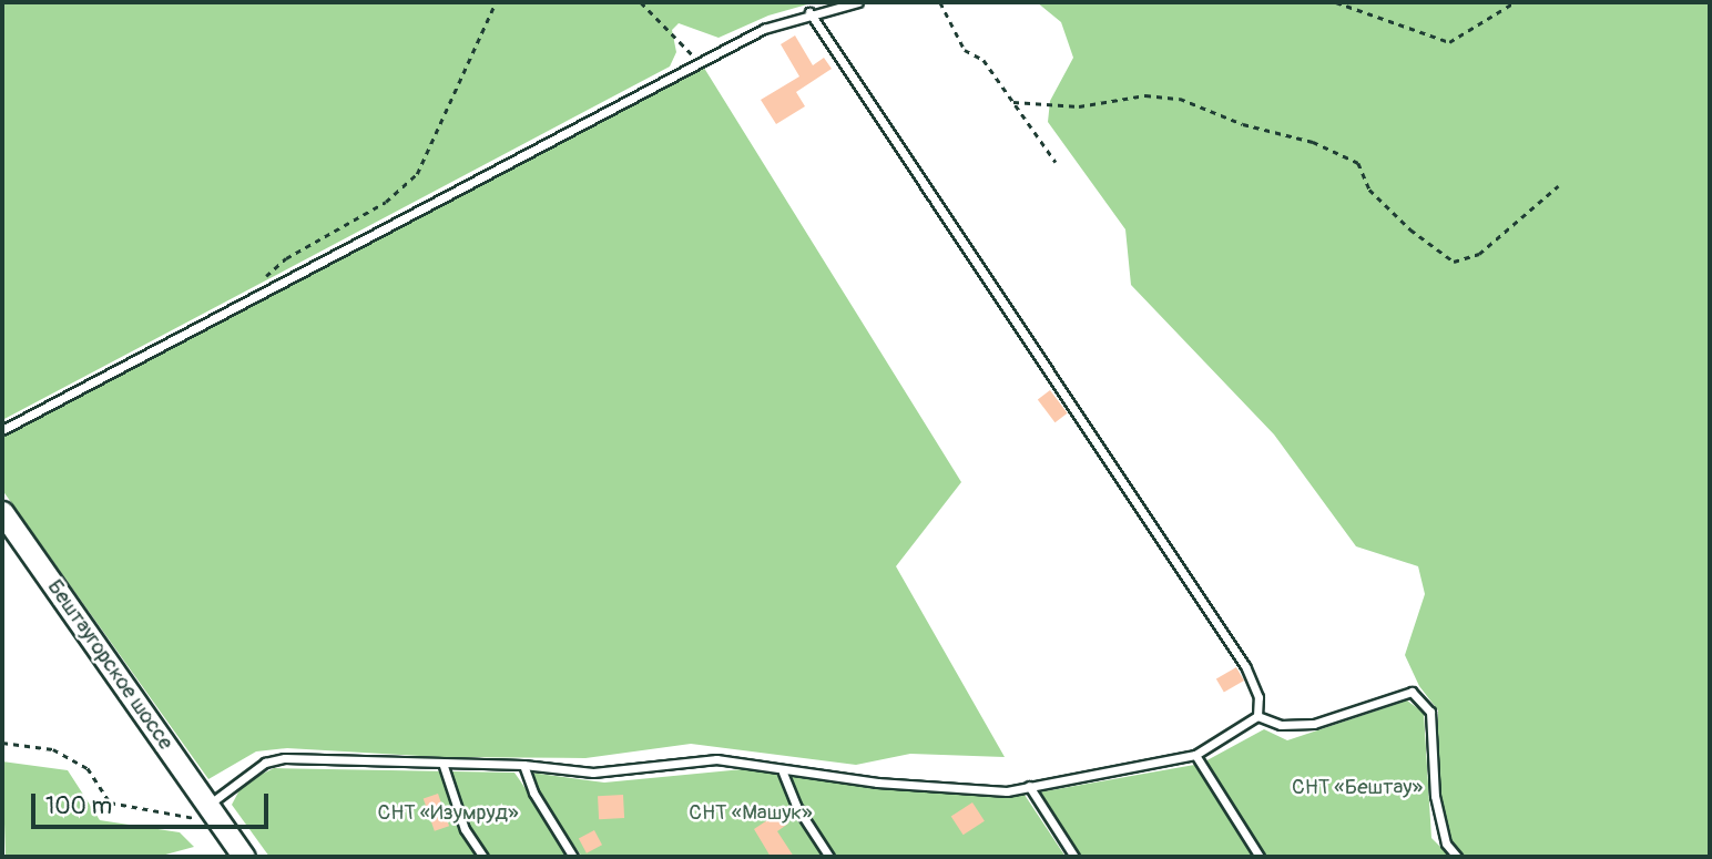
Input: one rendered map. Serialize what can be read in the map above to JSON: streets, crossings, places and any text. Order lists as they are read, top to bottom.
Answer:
{
  "streets": {
    "street": ["Бештаугорское шоссе"]
  },
  "parks": ["СНТ «Бештау»", "СНТ «Изумруд»", "СНТ «Машук»"],
  "scale_bar": "100 m"
}
